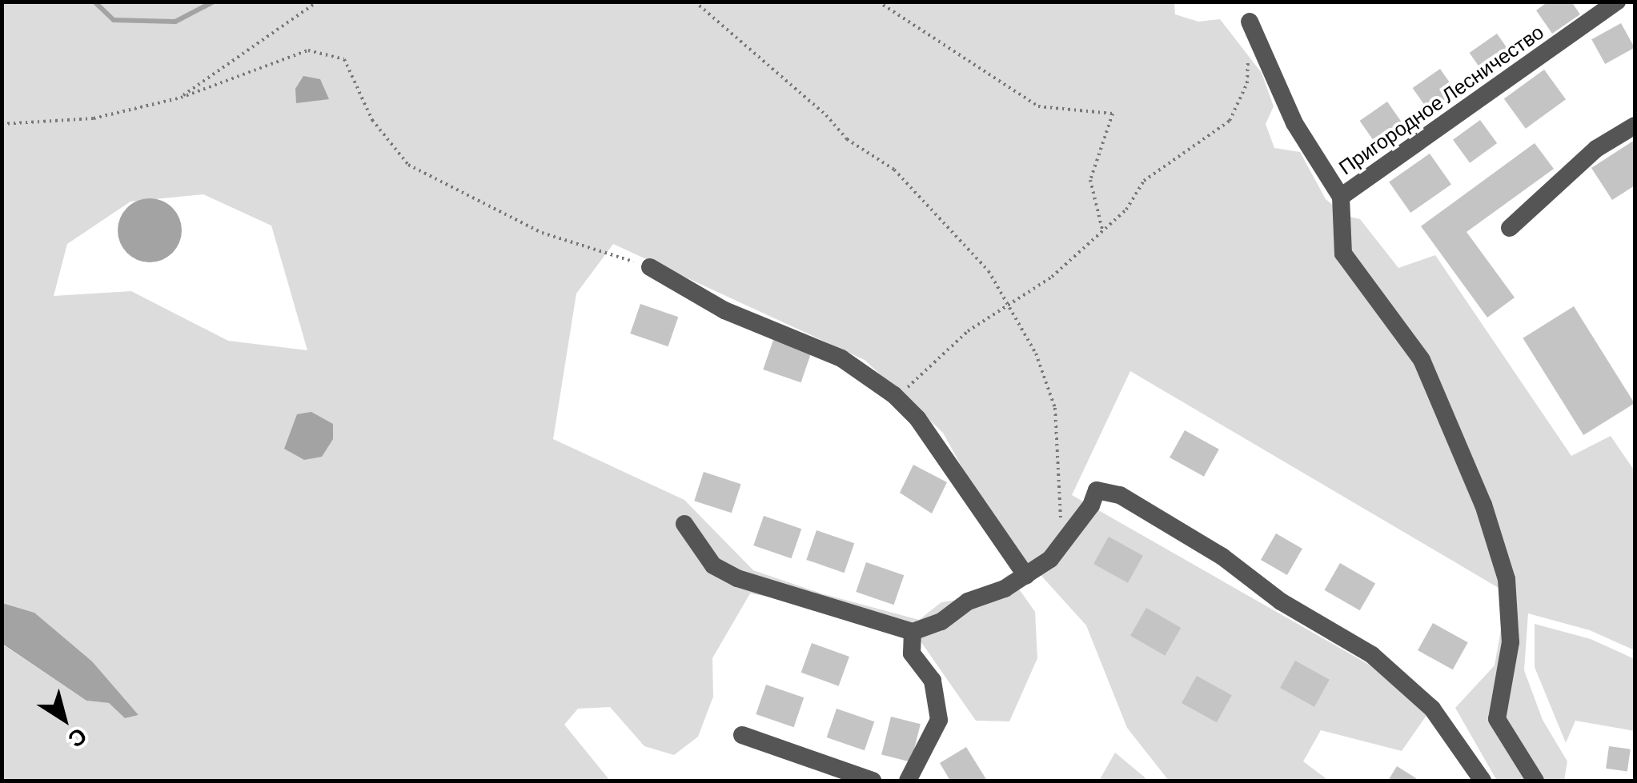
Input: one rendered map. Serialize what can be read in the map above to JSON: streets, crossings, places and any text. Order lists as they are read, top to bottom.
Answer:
{
  "streets": {
    "street": ["Пригородное Лесничество"]
  },
  "north": "bottom right"
}
